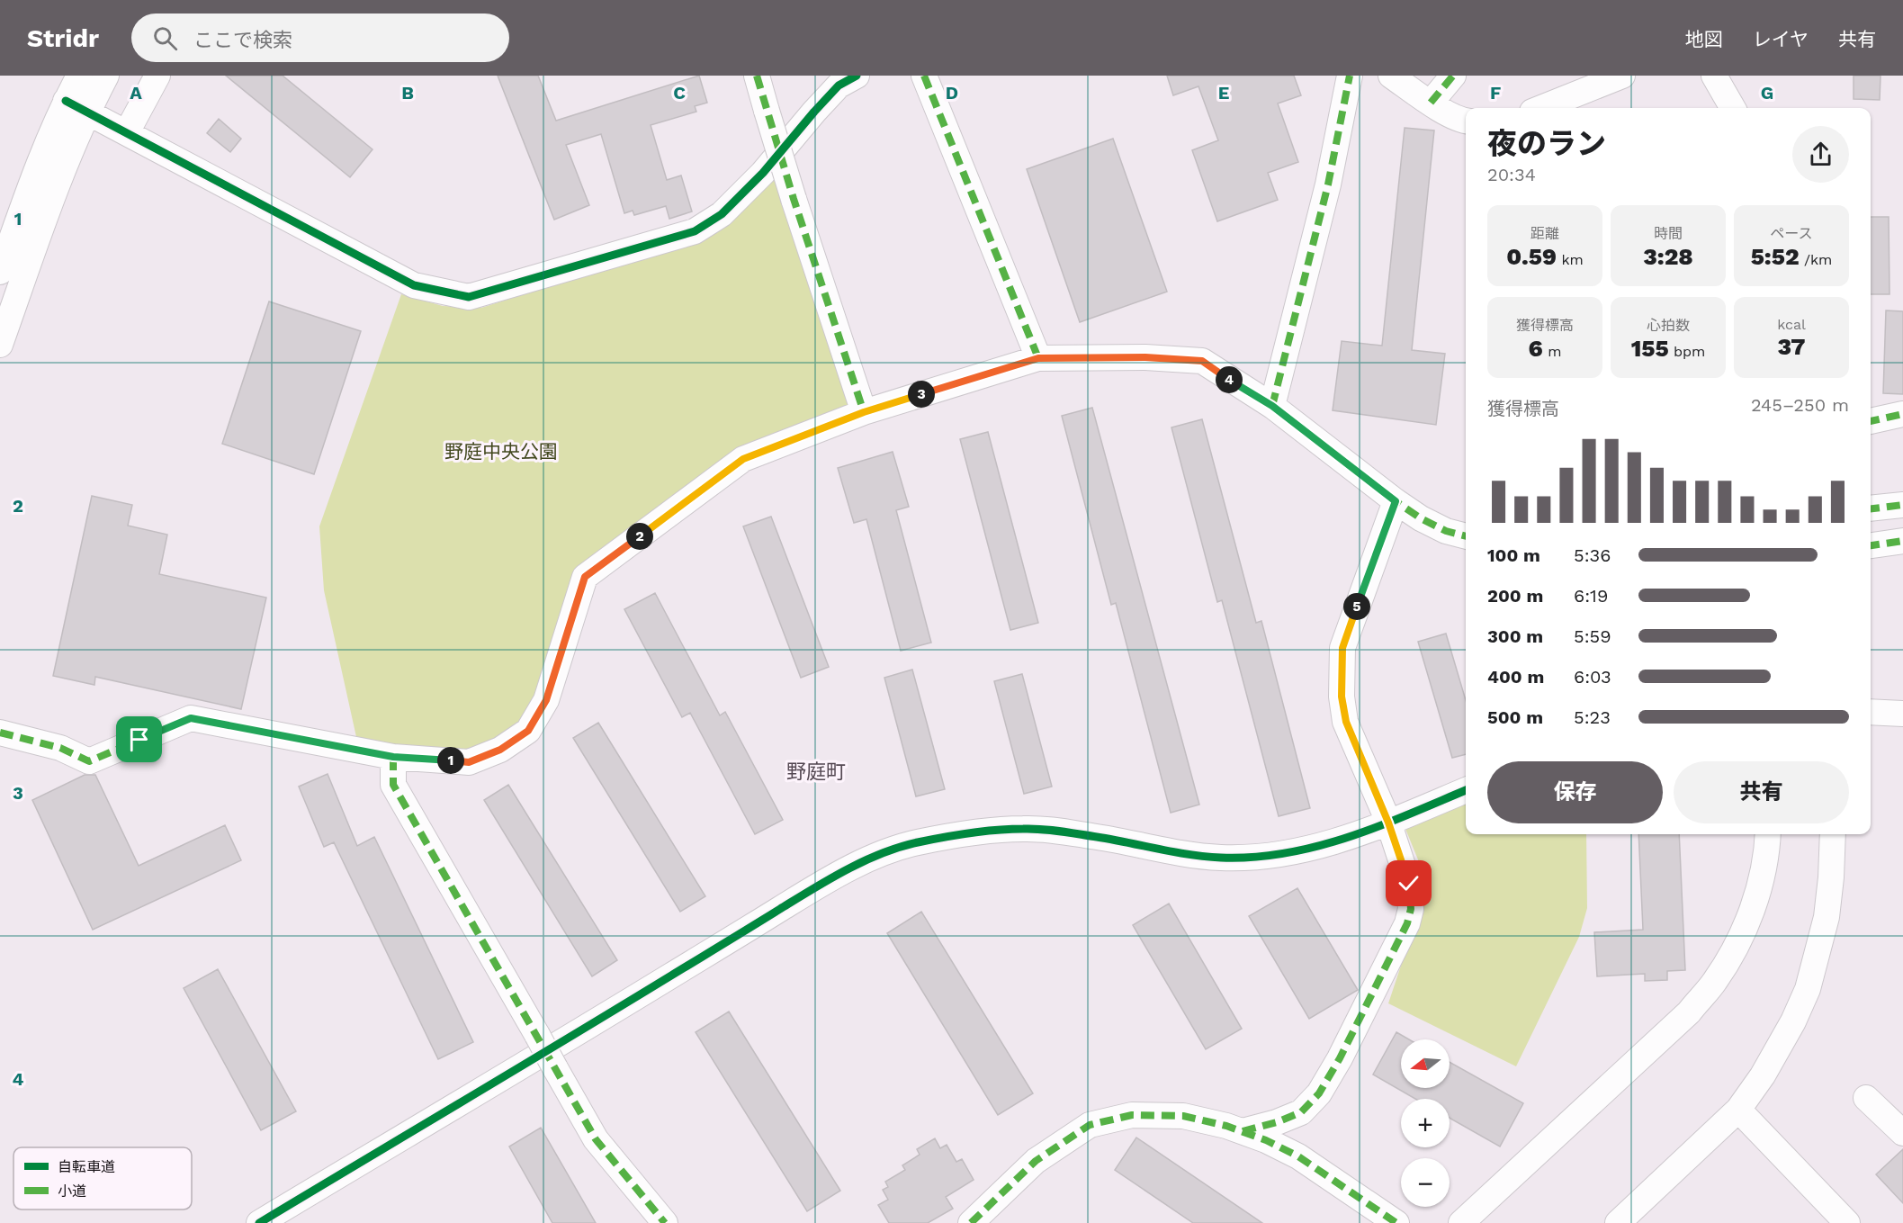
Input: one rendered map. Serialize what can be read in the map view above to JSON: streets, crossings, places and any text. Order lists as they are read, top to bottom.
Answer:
{
  "districts": ["野庭町"],
  "parks": ["野庭中央公園"],
  "legend": ["自転車道", "小道"],
  "north": "left",
  "page": {
    "header": "Stridr",
    "search": "ここで検索",
    "nav": ["地図", "レイヤ", "共有"],
    "heading": ["夜のラン", "20:34"],
    "stats": [
      ["距離", "0.59 km"],
      ["時間", "3:28"],
      ["ペース", "5:52 /km"],
      ["獲得標高", "6 m"],
      ["心拍数", "155 bpm"],
      ["kcal", "37"]
    ],
    "pins": [
      "4",
      "3",
      "2",
      "5",
      "1"
    ],
    "chart": ["獲得標高", "245–250 m"],
    "list": [
      {
        "name": "100 m",
        "note": "5:36"
      },
      {
        "name": "200 m",
        "note": "6:19"
      },
      {
        "name": "300 m",
        "note": "5:59"
      },
      {
        "name": "400 m",
        "note": "6:03"
      },
      {
        "name": "500 m",
        "note": "5:23"
      }
    ],
    "buttons": ["保存", "共有"],
    "map_buttons": ["+", "−"]
  },
  "grid": {
    "columns": [
      "A",
      "B",
      "C",
      "D",
      "E",
      "F",
      "G"
    ],
    "rows": [
      "1",
      "2",
      "3",
      "4"
    ]
  }
}
